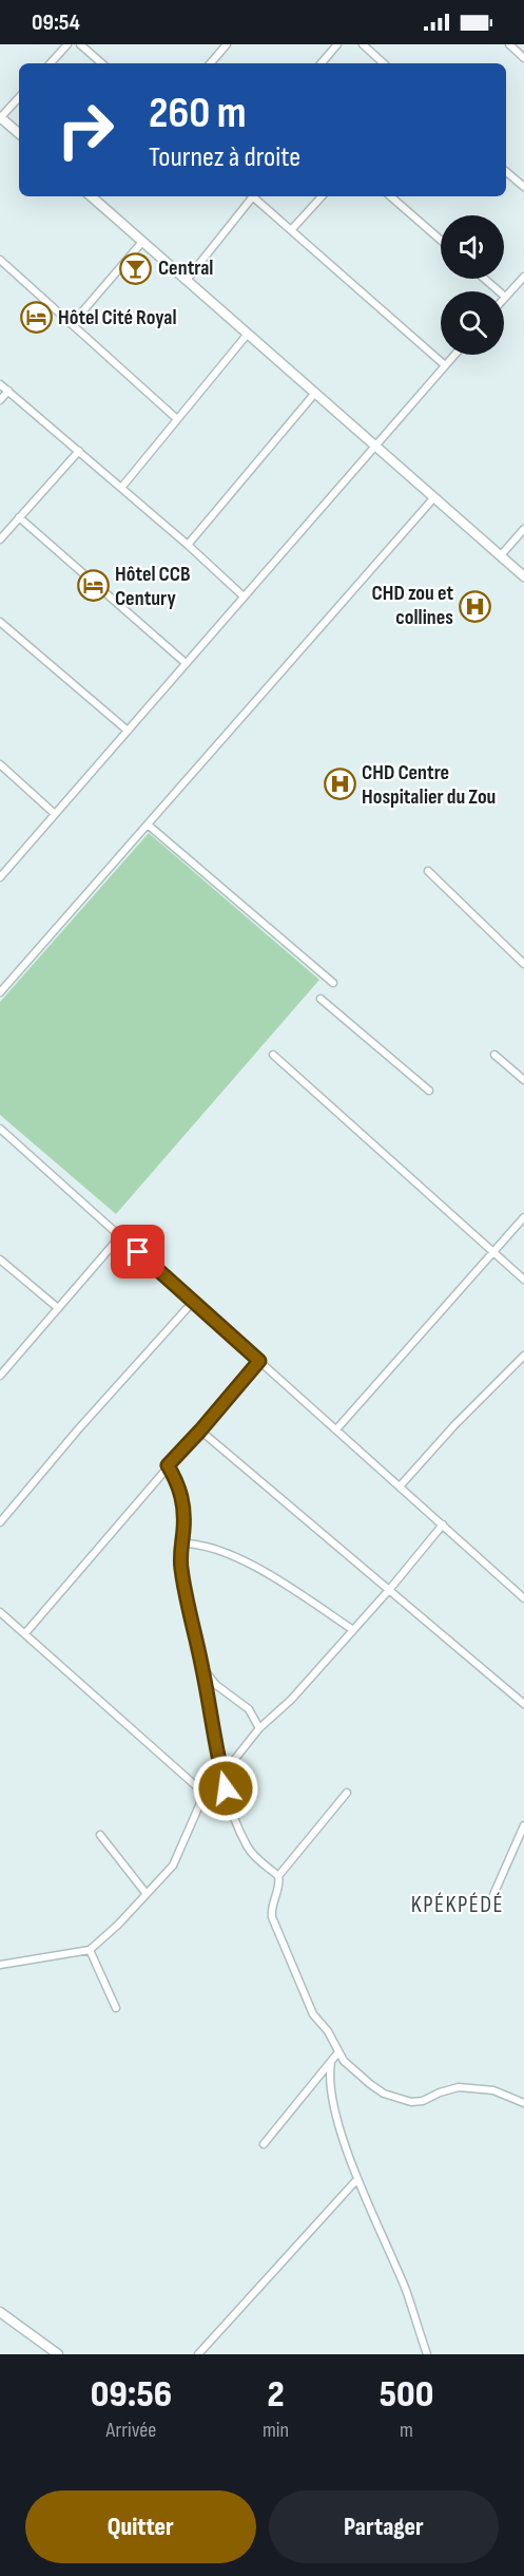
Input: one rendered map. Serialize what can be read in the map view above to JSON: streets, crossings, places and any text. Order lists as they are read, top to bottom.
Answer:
{
  "districts": ["KPÉKPÉDÉ"],
  "places": {
    "bar": ["Central"],
    "hotel": ["Hôtel Cité Royal", "Hôtel CCB Century"],
    "hospital": ["CHD zou et collines", "CHD Centre Hospitalier du Zou"]
  },
  "page": {
    "status": "09:54",
    "turn": ["260 m", "Tournez à droite"],
    "eta": [
      "09:56",
      "Arrivée",
      "2",
      "min",
      "500",
      "m"
    ],
    "buttons": ["Quitter", "Partager"]
  }
}
